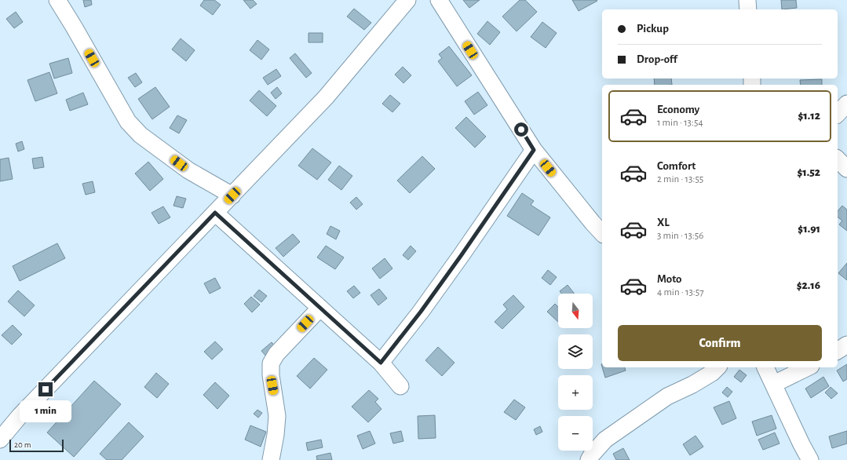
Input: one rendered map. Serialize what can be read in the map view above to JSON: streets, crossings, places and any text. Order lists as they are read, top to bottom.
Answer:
{
  "scale_bar": "20 m",
  "north": "bottom",
  "page": {
    "banner": ["Pickup", "Drop-off"],
    "list": [
      {
        "name": "Economy",
        "note": "1 min · 13:54",
        "value": "$1.12"
      },
      {
        "name": "Comfort",
        "note": "2 min · 13:55",
        "value": "$1.52"
      },
      {
        "name": "XL",
        "note": "3 min · 13:56",
        "value": "$1.91"
      },
      {
        "name": "Moto",
        "note": "4 min · 13:57",
        "value": "$2.16"
      }
    ],
    "map_buttons": ["+", "−"],
    "buttons": "Confirm",
    "bubble": "1 min",
    "scale": "20 m"
  }
}
